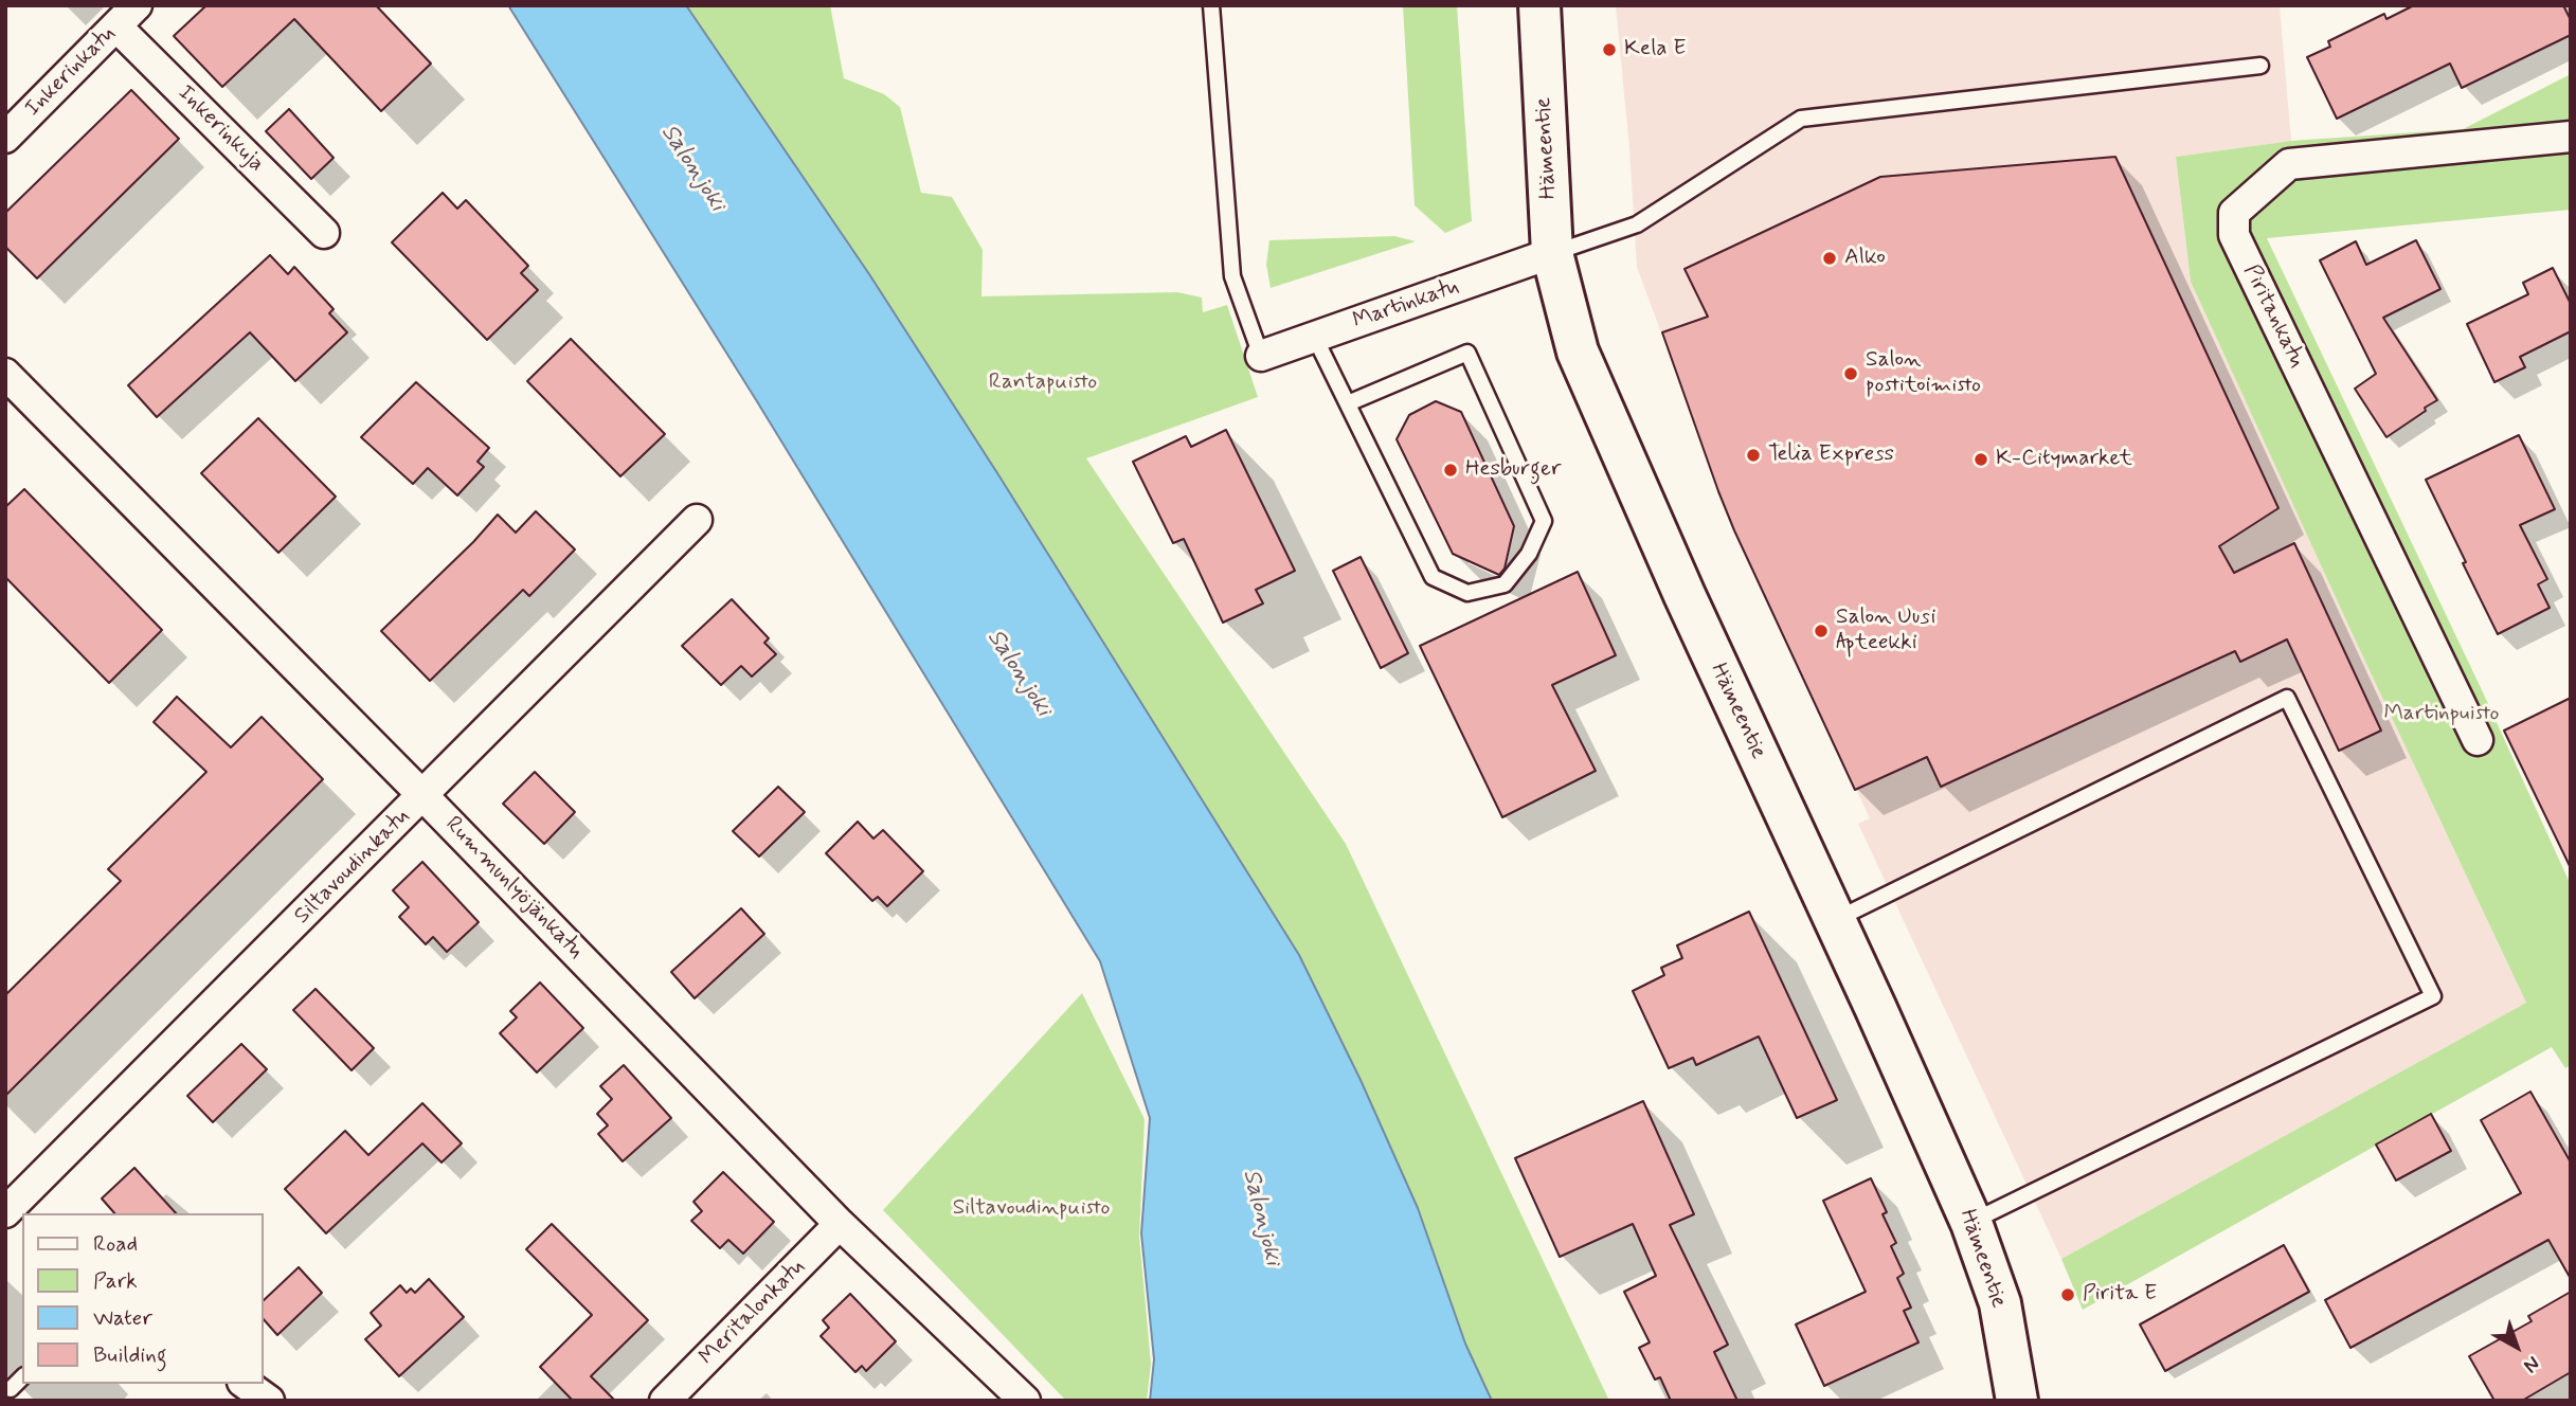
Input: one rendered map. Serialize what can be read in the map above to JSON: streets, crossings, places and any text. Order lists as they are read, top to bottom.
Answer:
{
  "streets": {
    "main road": ["Hämeentie"],
    "street": [
      "Inkerinkatu",
      "Inkerinkuja",
      "Martinkatu",
      "Piritankatu",
      "Siltavoudinkatu",
      "Rummunlyöjänkatu",
      "Meritalonkatu"
    ]
  },
  "crossings": [
    ["Inkerinkatu", "Inkerinkuja"],
    ["Hämeentie", "Martinkatu"],
    ["Siltavoudinkatu", "Rummunlyöjänkatu"],
    ["Rummunlyöjänkatu", "Meritalonkatu"]
  ],
  "water": ["Salonjoki"],
  "parks": ["Rantapuisto", "Martinpuisto", "Siltavoudinpuisto"],
  "places": [
    "Kela E",
    "Alko",
    "Salon postitoimisto",
    "Telia Express",
    "K-Citymarket",
    "Hesburger",
    "Salon Uusi Apteekki",
    "Pirita E"
  ],
  "legend": [
    "Road",
    "Park",
    "Water",
    "Building"
  ],
  "north": "bottom right"
}
